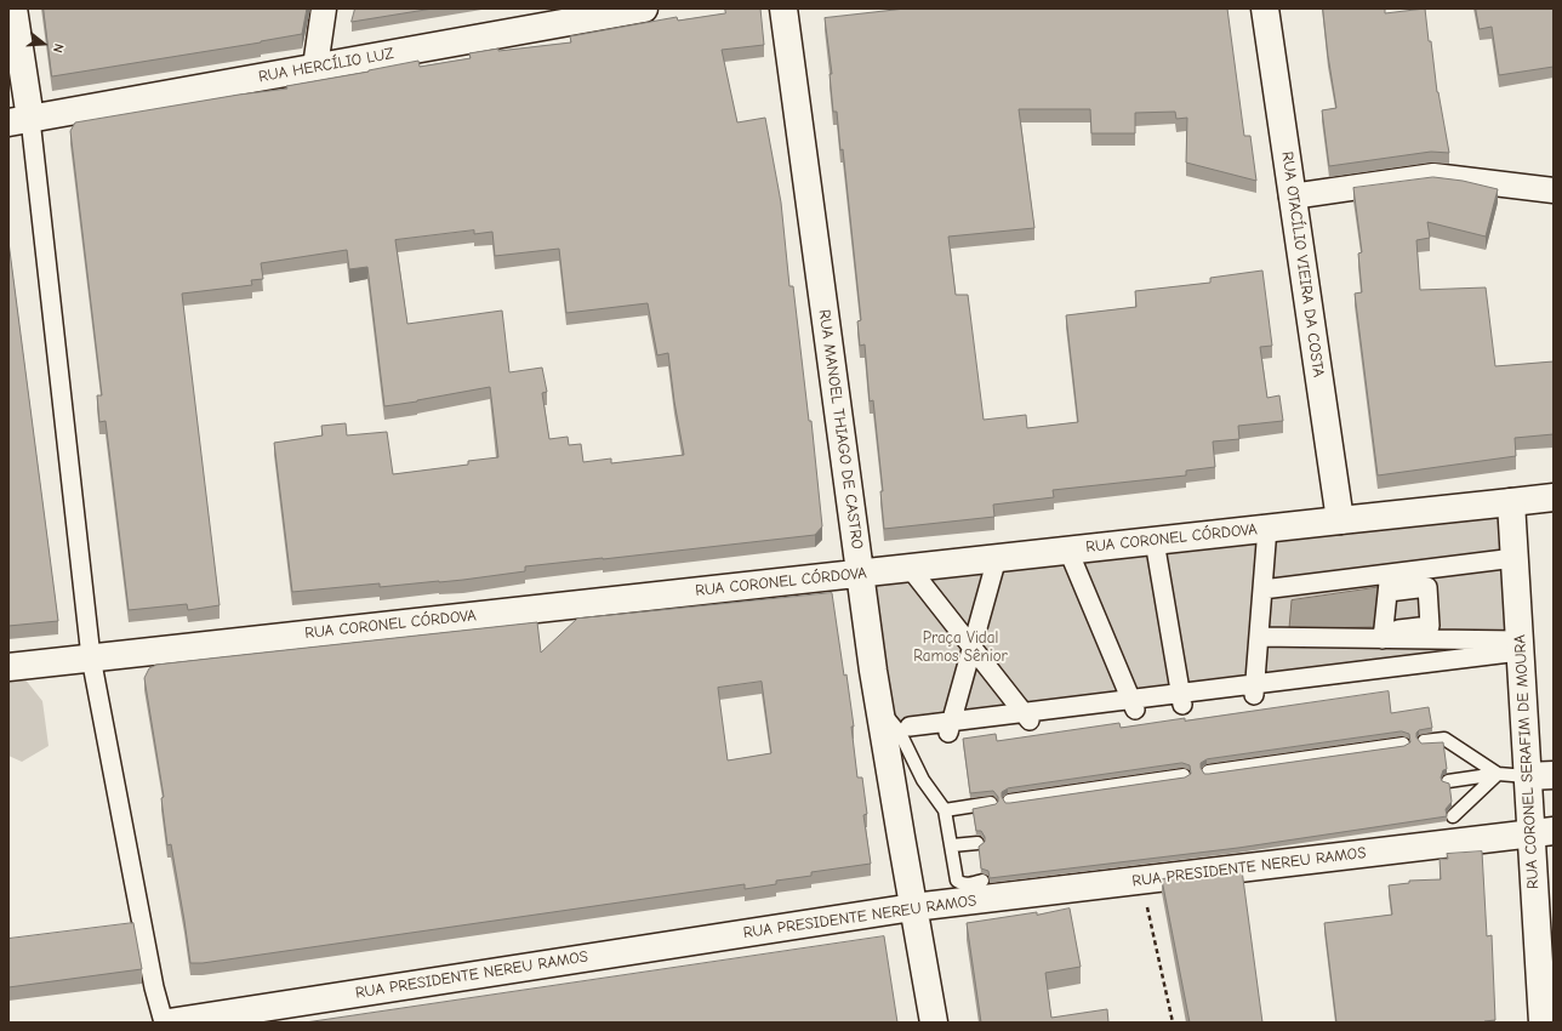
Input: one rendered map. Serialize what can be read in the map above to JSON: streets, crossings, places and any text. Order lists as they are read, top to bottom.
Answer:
{
  "streets": {
    "street": [
      "RUA HERCÍLIO LUZ",
      "RUA OTACÍLIO VIEIRA DA COSTA",
      "RUA MANOEL THIAGO DE CASTRO",
      "RUA CORONEL CÓRDOVA",
      "RUA CORONEL SERAFIM DE MOURA",
      "RUA PRESIDENTE NEREU RAMOS"
    ]
  },
  "crossings": [
    ["RUA OTACÍLIO VIEIRA DA COSTA", "RUA CORONEL CÓRDOVA"],
    ["RUA MANOEL THIAGO DE CASTRO", "RUA CORONEL CÓRDOVA"],
    ["RUA MANOEL THIAGO DE CASTRO", "RUA PRESIDENTE NEREU RAMOS"],
    ["RUA CORONEL CÓRDOVA", "RUA CORONEL SERAFIM DE MOURA"],
    ["RUA CORONEL SERAFIM DE MOURA", "RUA PRESIDENTE NEREU RAMOS"]
  ],
  "parks": ["Praça Vidal Ramos Sênior"],
  "north": "right"
}
